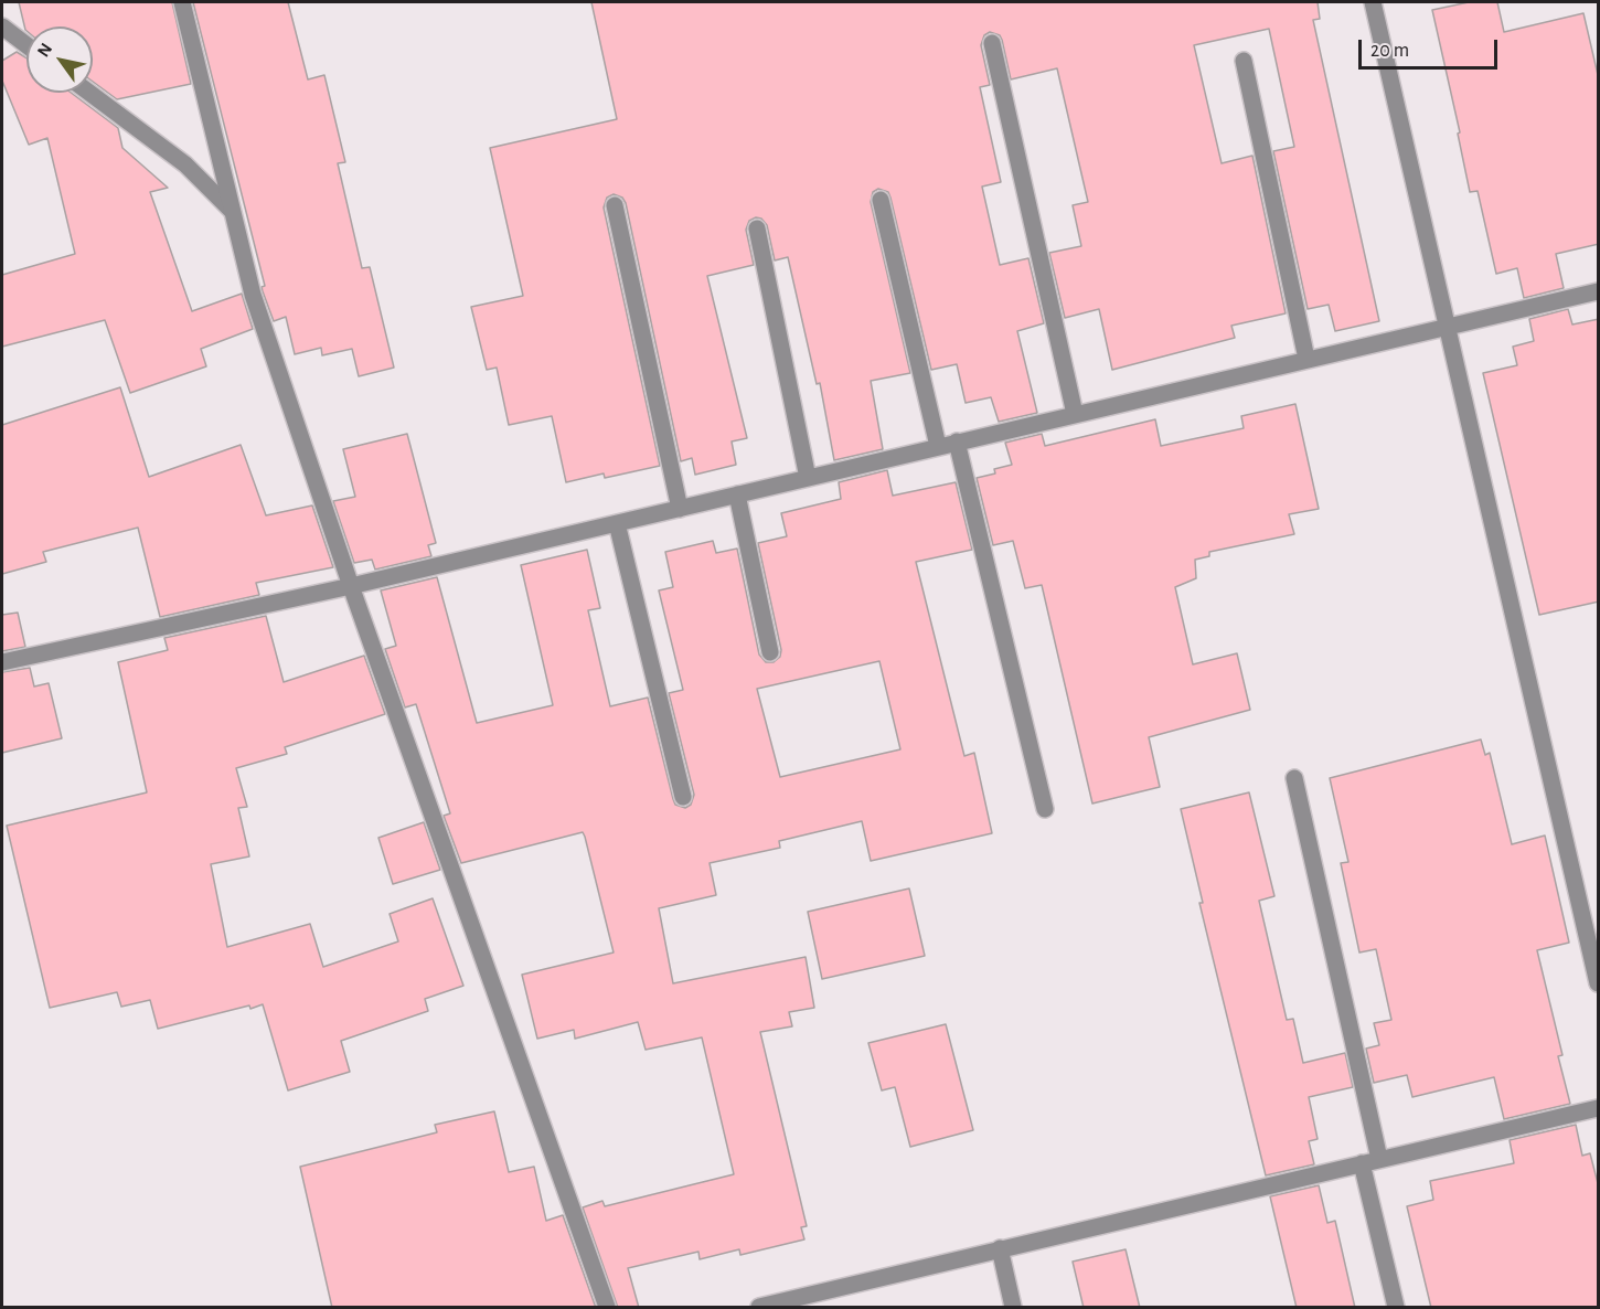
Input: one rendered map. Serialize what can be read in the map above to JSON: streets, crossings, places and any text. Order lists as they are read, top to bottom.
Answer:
{
  "scale_bar": "20 m",
  "north": "top left"
}
